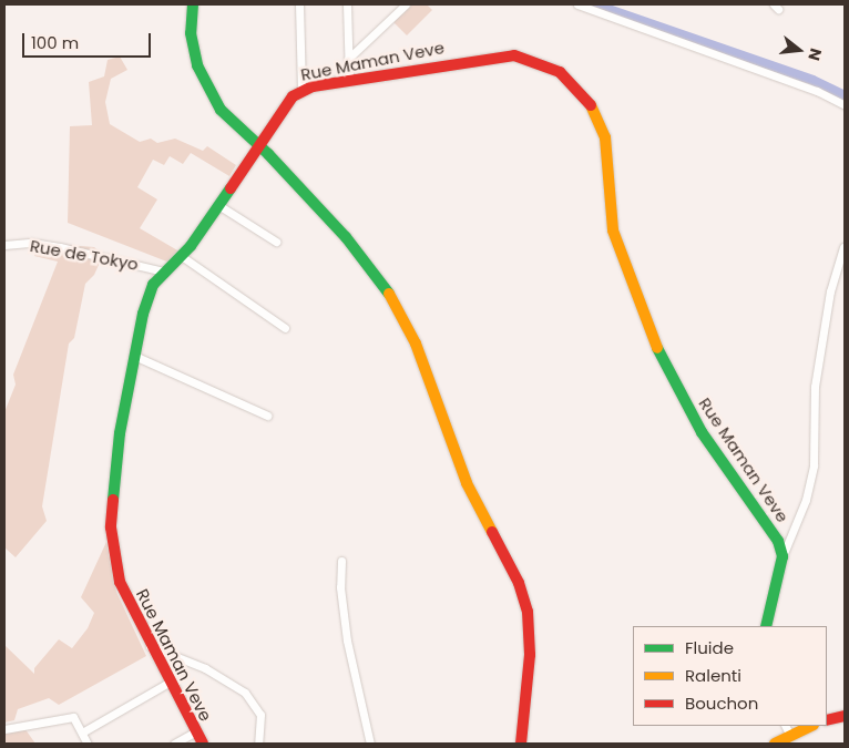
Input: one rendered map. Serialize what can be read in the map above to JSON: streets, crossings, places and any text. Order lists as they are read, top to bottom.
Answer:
{
  "streets": {
    "street": ["Rue Maman Veve", "Rue de Tokyo"]
  },
  "crossings": [
    ["Rue Maman Veve", "Rue de Tokyo"]
  ],
  "legend": ["Fluide", "Ralenti", "Bouchon"],
  "scale_bar": "100 m",
  "north": "right"
}
